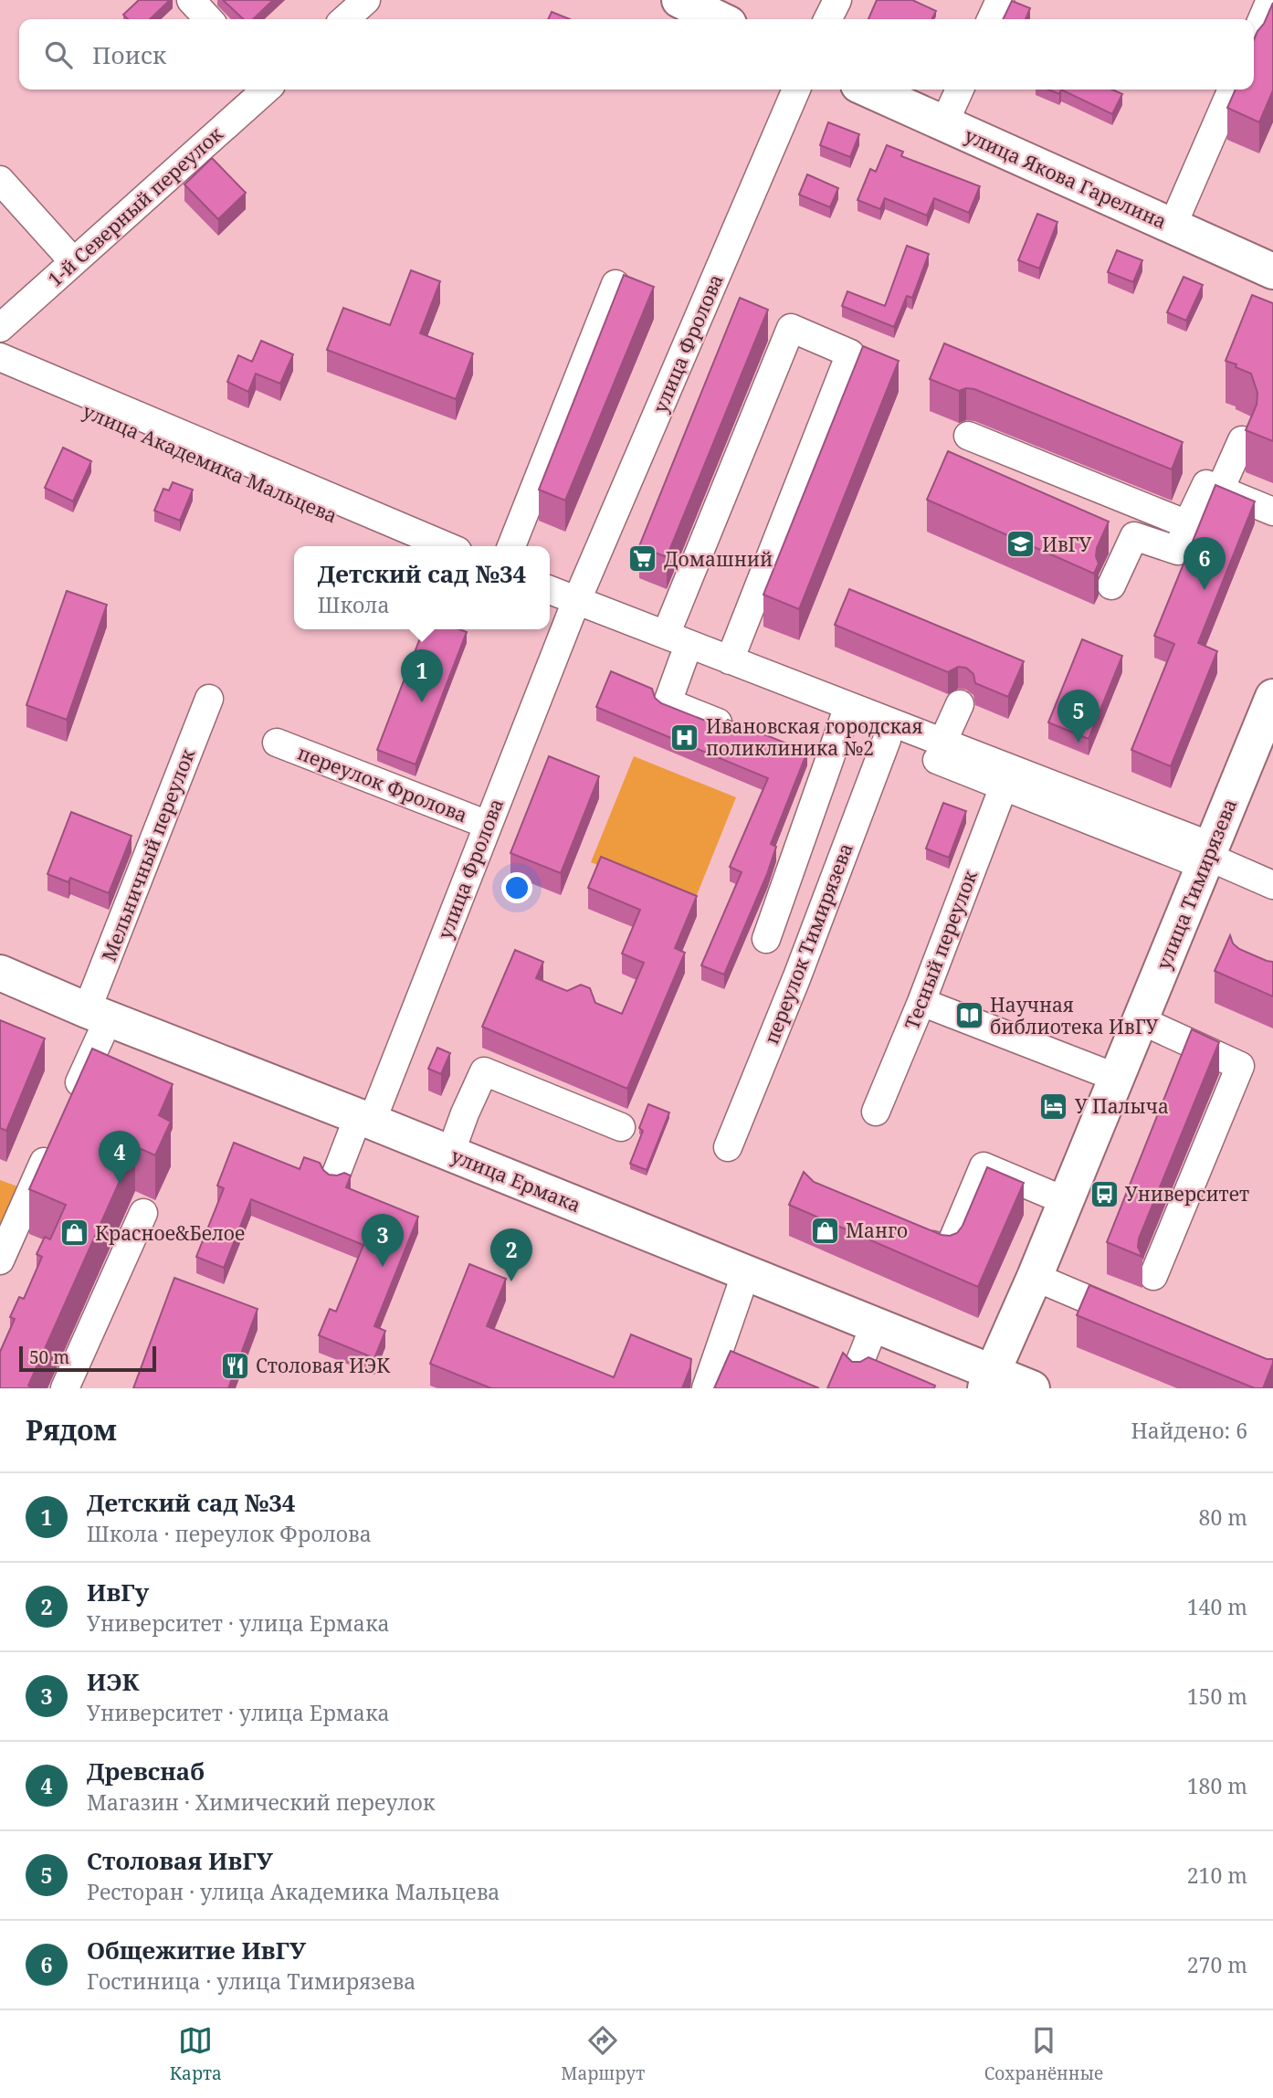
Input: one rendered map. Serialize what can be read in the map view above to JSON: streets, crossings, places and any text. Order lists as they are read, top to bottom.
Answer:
{
  "streets": {
    "main road": ["улица Якова Гарелина", "улица Тимирязева", "улица Ермака"],
    "street": [
      "1-й Северный переулок",
      "улица Фролова",
      "улица Академика Мальцева",
      "переулок Фролова",
      "Мельничный переулок",
      "переулок Тимирязева",
      "Тесный переулок"
    ]
  },
  "crossings": [
    ["улица Фролова", "переулок Фролова"],
    ["улица Фролова", "улица Ермака"],
    ["Мельничный переулок", "улица Ермака"],
    ["улица Тимирязева", "улица Ермака"]
  ],
  "places": {
    "school or university": ["ИвГУ"],
    "supermarket": ["Домашний"],
    "hospital": ["Ивановская городская поликлиника №2"],
    "library": ["Научная библиотека ИвГУ"],
    "hotel": ["У Палыча"],
    "bus stop": ["Университет"],
    "shop": ["Манго", "Красное&Белое"],
    "restaurant": ["Столовая ИЭК"]
  },
  "scale_bar": "50 m",
  "page": {
    "search": "Поиск",
    "pins": [
      "6",
      "1",
      "5",
      "4",
      "3",
      "2"
    ],
    "popup": ["Детский сад №34", "Школа"],
    "scale": "50 m",
    "heading": ["Рядом", "Найдено: 6"],
    "list": [
      {
        "mark": "1",
        "name": "Детский сад №34",
        "note": "Школа · переулок Фролова",
        "value": "80 m"
      },
      {
        "mark": "2",
        "name": "ИвГу",
        "note": "Университет · улица Ермака",
        "value": "140 m"
      },
      {
        "mark": "3",
        "name": "ИЭК",
        "note": "Университет · улица Ермака",
        "value": "150 m"
      },
      {
        "mark": "4",
        "name": "Древснаб",
        "note": "Магазин · Химический переулок",
        "value": "180 m"
      },
      {
        "mark": "5",
        "name": "Столовая ИвГУ",
        "note": "Ресторан · улица Академика Мальцева",
        "value": "210 m"
      },
      {
        "mark": "6",
        "name": "Общежитие ИвГУ",
        "note": "Гостиница · улица Тимирязева",
        "value": "270 m"
      }
    ],
    "nav": ["Карта", "Маршрут", "Сохранённые"]
  }
}
